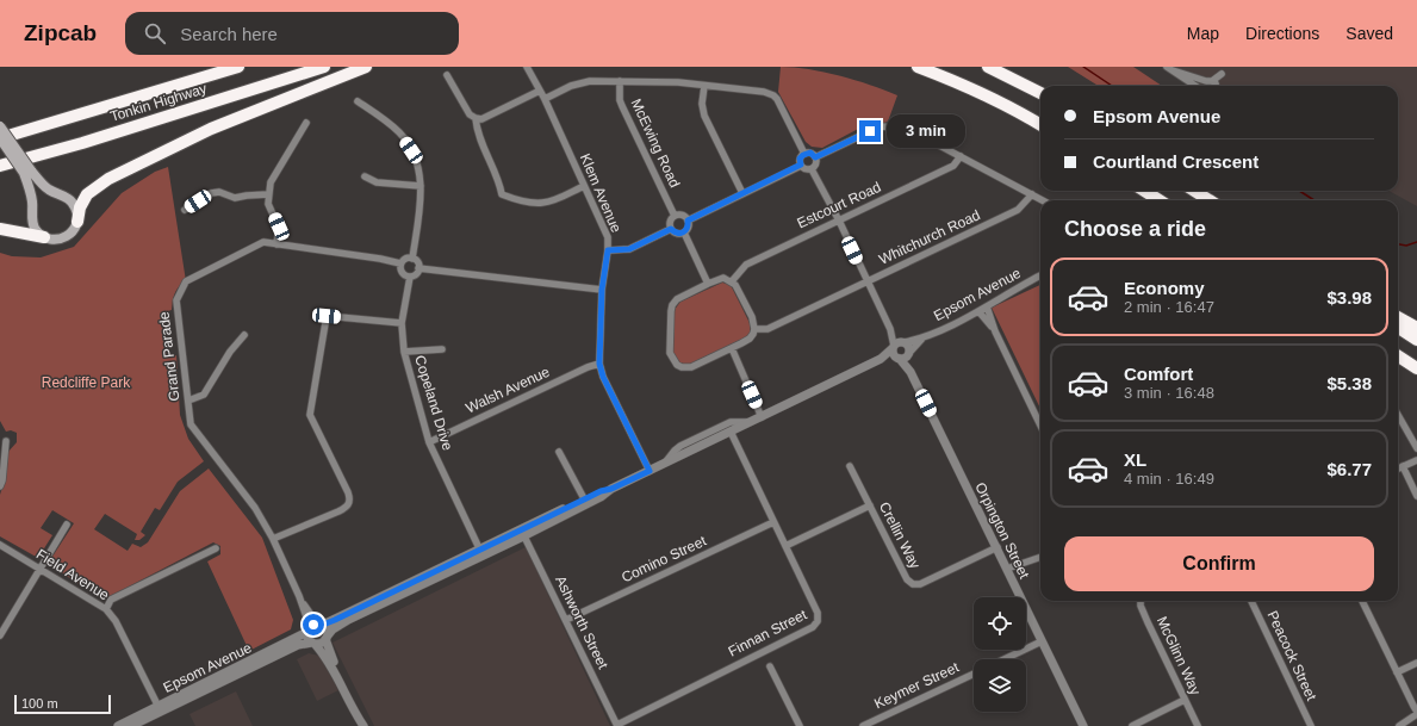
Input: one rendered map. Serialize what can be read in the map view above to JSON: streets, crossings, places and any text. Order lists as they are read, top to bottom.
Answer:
{
  "streets": {
    "highway": ["Tonkin Highway"],
    "street": [
      "McEwing Road",
      "Klem Avenue",
      "Estcourt Road",
      "Whitchurch Road",
      "Epsom Avenue",
      "Grand Parade",
      "Walsh Avenue",
      "Copeland Drive",
      "Orpington Street",
      "Crellin Way",
      "Comino Street",
      "Field Avenue",
      "Ashworth Street",
      "Finnan Street",
      "McGlinn Way",
      "Peacock Street",
      "Keymer Street"
    ]
  },
  "crossings": [
    ["Klem Avenue", "Epsom Avenue"],
    ["Klem Avenue", "Walsh Avenue"],
    ["Estcourt Road", "Whitchurch Road"],
    ["Epsom Avenue", "Grand Parade"],
    ["Epsom Avenue", "Copeland Drive"],
    ["Epsom Avenue", "Orpington Street"],
    ["Epsom Avenue", "Field Avenue"],
    ["Epsom Avenue", "Ashworth Street"],
    ["Epsom Avenue", "Finnan Street"],
    ["Grand Parade", "Copeland Drive"],
    ["Walsh Avenue", "Copeland Drive"],
    ["Orpington Street", "Crellin Way"],
    ["Comino Street", "Ashworth Street"],
    ["Comino Street", "Finnan Street"],
    ["Ashworth Street", "Finnan Street"]
  ],
  "parks": ["Redcliffe Park"],
  "scale_bar": "100 m",
  "page": {
    "header": "Zipcab",
    "search": "Search here",
    "nav": ["Map", "Directions", "Saved"],
    "banner": ["Epsom Avenue", "Courtland Crescent"],
    "bubble": "3 min",
    "heading": "Choose a ride",
    "list": [
      {
        "name": "Economy",
        "note": "2 min · 16:47",
        "value": "$3.98"
      },
      {
        "name": "Comfort",
        "note": "3 min · 16:48",
        "value": "$5.38"
      },
      {
        "name": "XL",
        "note": "4 min · 16:49",
        "value": "$6.77"
      }
    ],
    "buttons": "Confirm",
    "scale": "100 m"
  }
}
